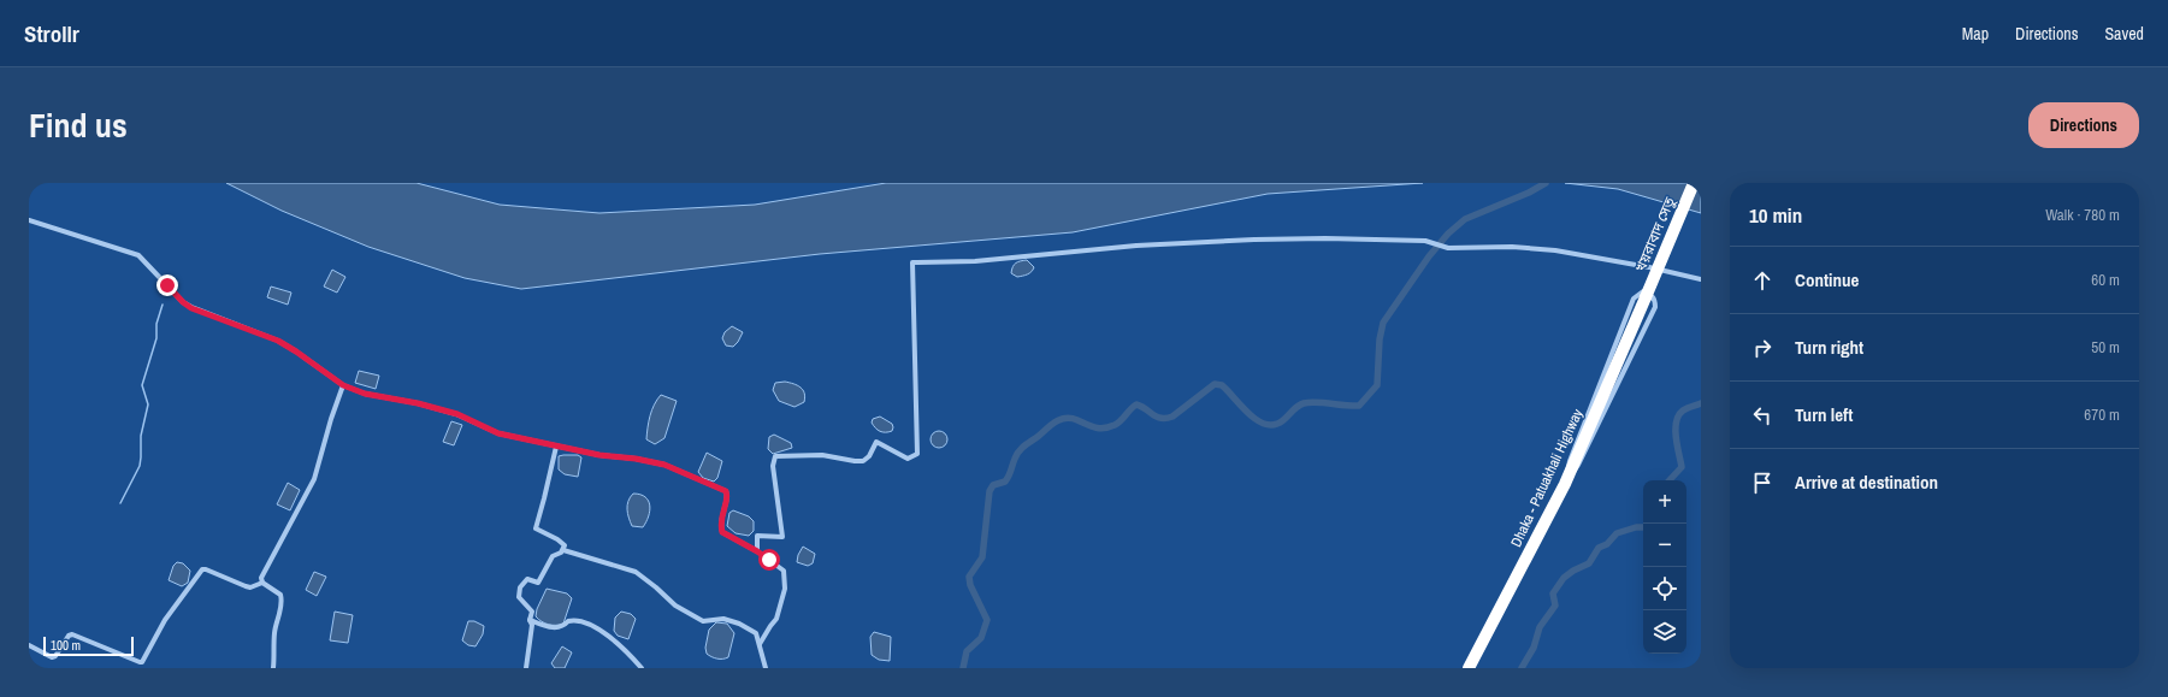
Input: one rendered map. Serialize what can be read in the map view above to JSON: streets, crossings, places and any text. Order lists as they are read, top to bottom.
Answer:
{
  "streets": {
    "highway": ["খয়রাবাদ সেতু", "Dhaka - Patuakhali Highway"]
  },
  "crossings": [
    ["খয়রাবাদ সেতু", "Dhaka - Patuakhali Highway"]
  ],
  "scale_bar": "100 m",
  "page": {
    "header": "Strollr",
    "nav": ["Map", "Directions", "Saved"],
    "title": "Find us",
    "buttons": "Directions",
    "heading": ["10 min", "Walk · 780 m"],
    "list": [
      ["Continue", "60 m"],
      ["Turn right", "50 m"],
      ["Turn left", "670 m"],
      "Arrive at destination"
    ],
    "map_buttons": ["+", "−"],
    "scale": "100 m"
  }
}
